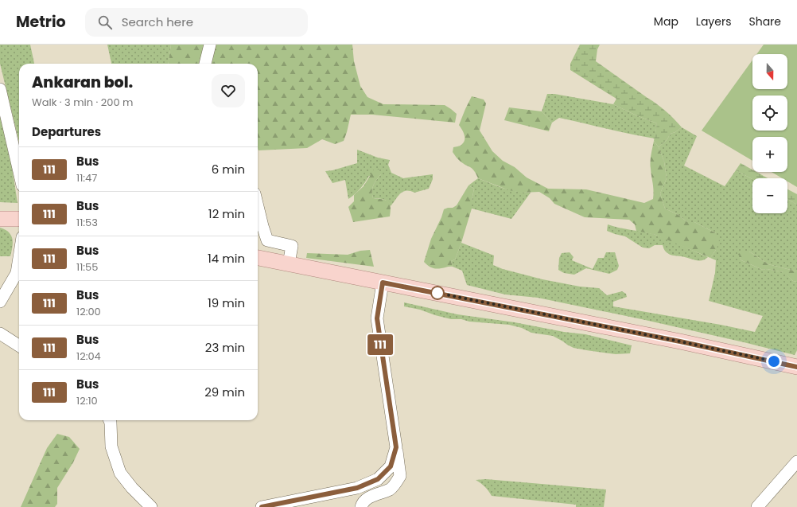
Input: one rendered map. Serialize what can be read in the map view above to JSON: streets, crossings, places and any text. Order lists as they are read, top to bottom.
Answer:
{
  "lines": ["bus line 111"],
  "north": "bottom",
  "page": {
    "header": "Metrio",
    "search": "Search here",
    "nav": ["Map", "Layers", "Share"],
    "on_map": "111",
    "map_buttons": ["+", "−"],
    "heading": [
      ["Ankaran bol.", "Walk · 3 min · 200 m"],
      "Departures"
    ],
    "list": [
      {
        "mark": "111",
        "name": "Bus",
        "note": "11:47",
        "value": "6 min"
      },
      {
        "mark": "111",
        "name": "Bus",
        "note": "11:53",
        "value": "12 min"
      },
      {
        "mark": "111",
        "name": "Bus",
        "note": "11:55",
        "value": "14 min"
      },
      {
        "mark": "111",
        "name": "Bus",
        "note": "12:00",
        "value": "19 min"
      },
      {
        "mark": "111",
        "name": "Bus",
        "note": "12:04",
        "value": "23 min"
      },
      {
        "mark": "111",
        "name": "Bus",
        "note": "12:10",
        "value": "29 min"
      }
    ]
  }
}
